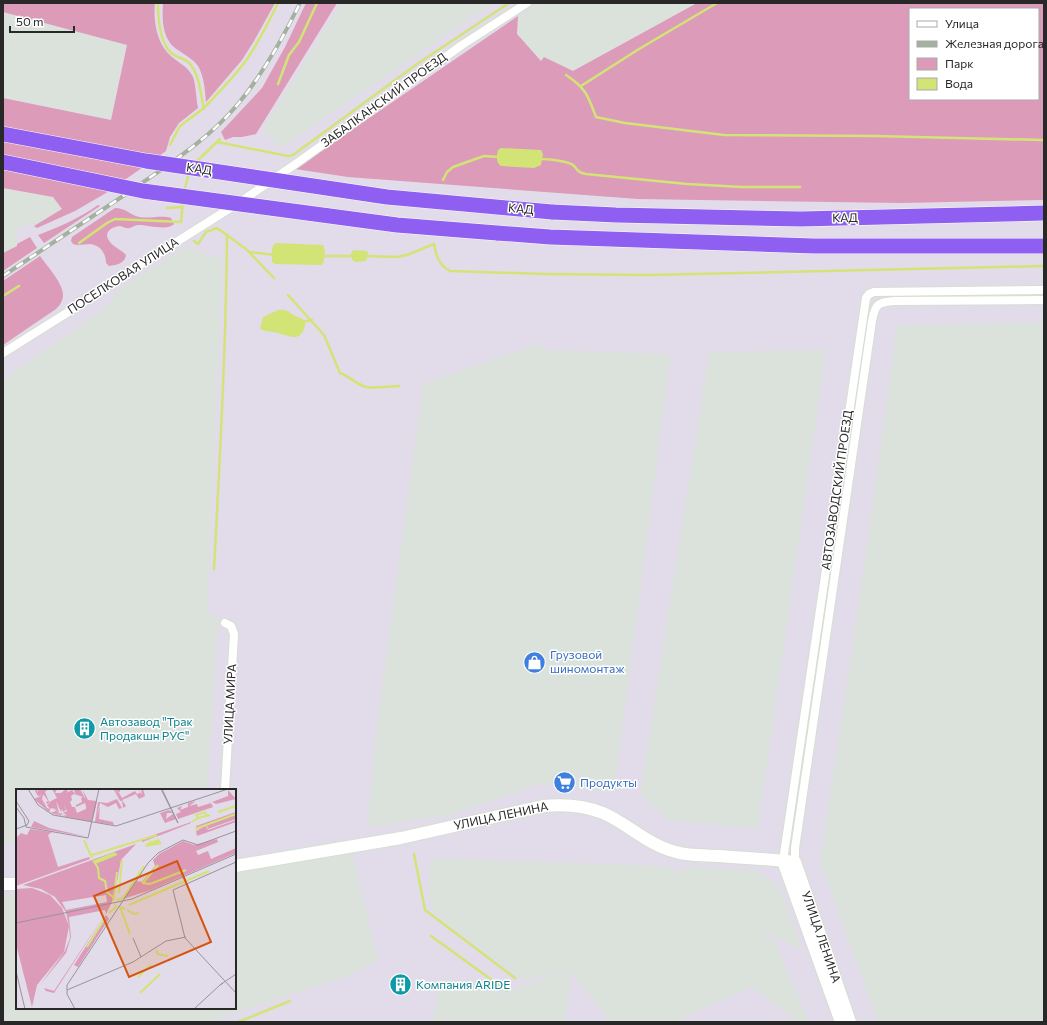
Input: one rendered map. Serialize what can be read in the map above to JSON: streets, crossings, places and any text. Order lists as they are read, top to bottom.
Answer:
{
  "streets": {
    "highway": ["КАД"],
    "street": [
      "ЗАБАЛКАНСКИЙ ПРОЕЗД",
      "ПОСЕЛКОВАЯ УЛИЦА",
      "АВТОЗАВОДСКИЙ ПРОЕЗД",
      "УЛИЦА МИРА",
      "УЛИЦА ЛЕНИНА"
    ]
  },
  "crossings": [
    ["ЗАБАЛКАНСКИЙ ПРОЕЗД", "ПОСЕЛКОВАЯ УЛИЦА"],
    ["АВТОЗАВОДСКИЙ ПРОЕЗД", "УЛИЦА ЛЕНИНА"]
  ],
  "places": {
    "shop": ["Грузовой шиномонтаж"],
    "building": ["Автозавод \"Трак Продакшн РУС\"", "Компания ARIDE"],
    "supermarket": ["Продукты"]
  },
  "legend": [
    "Улица",
    "Железная дорога",
    "Парк",
    "Вода"
  ],
  "scale_bar": "50 m"
}
